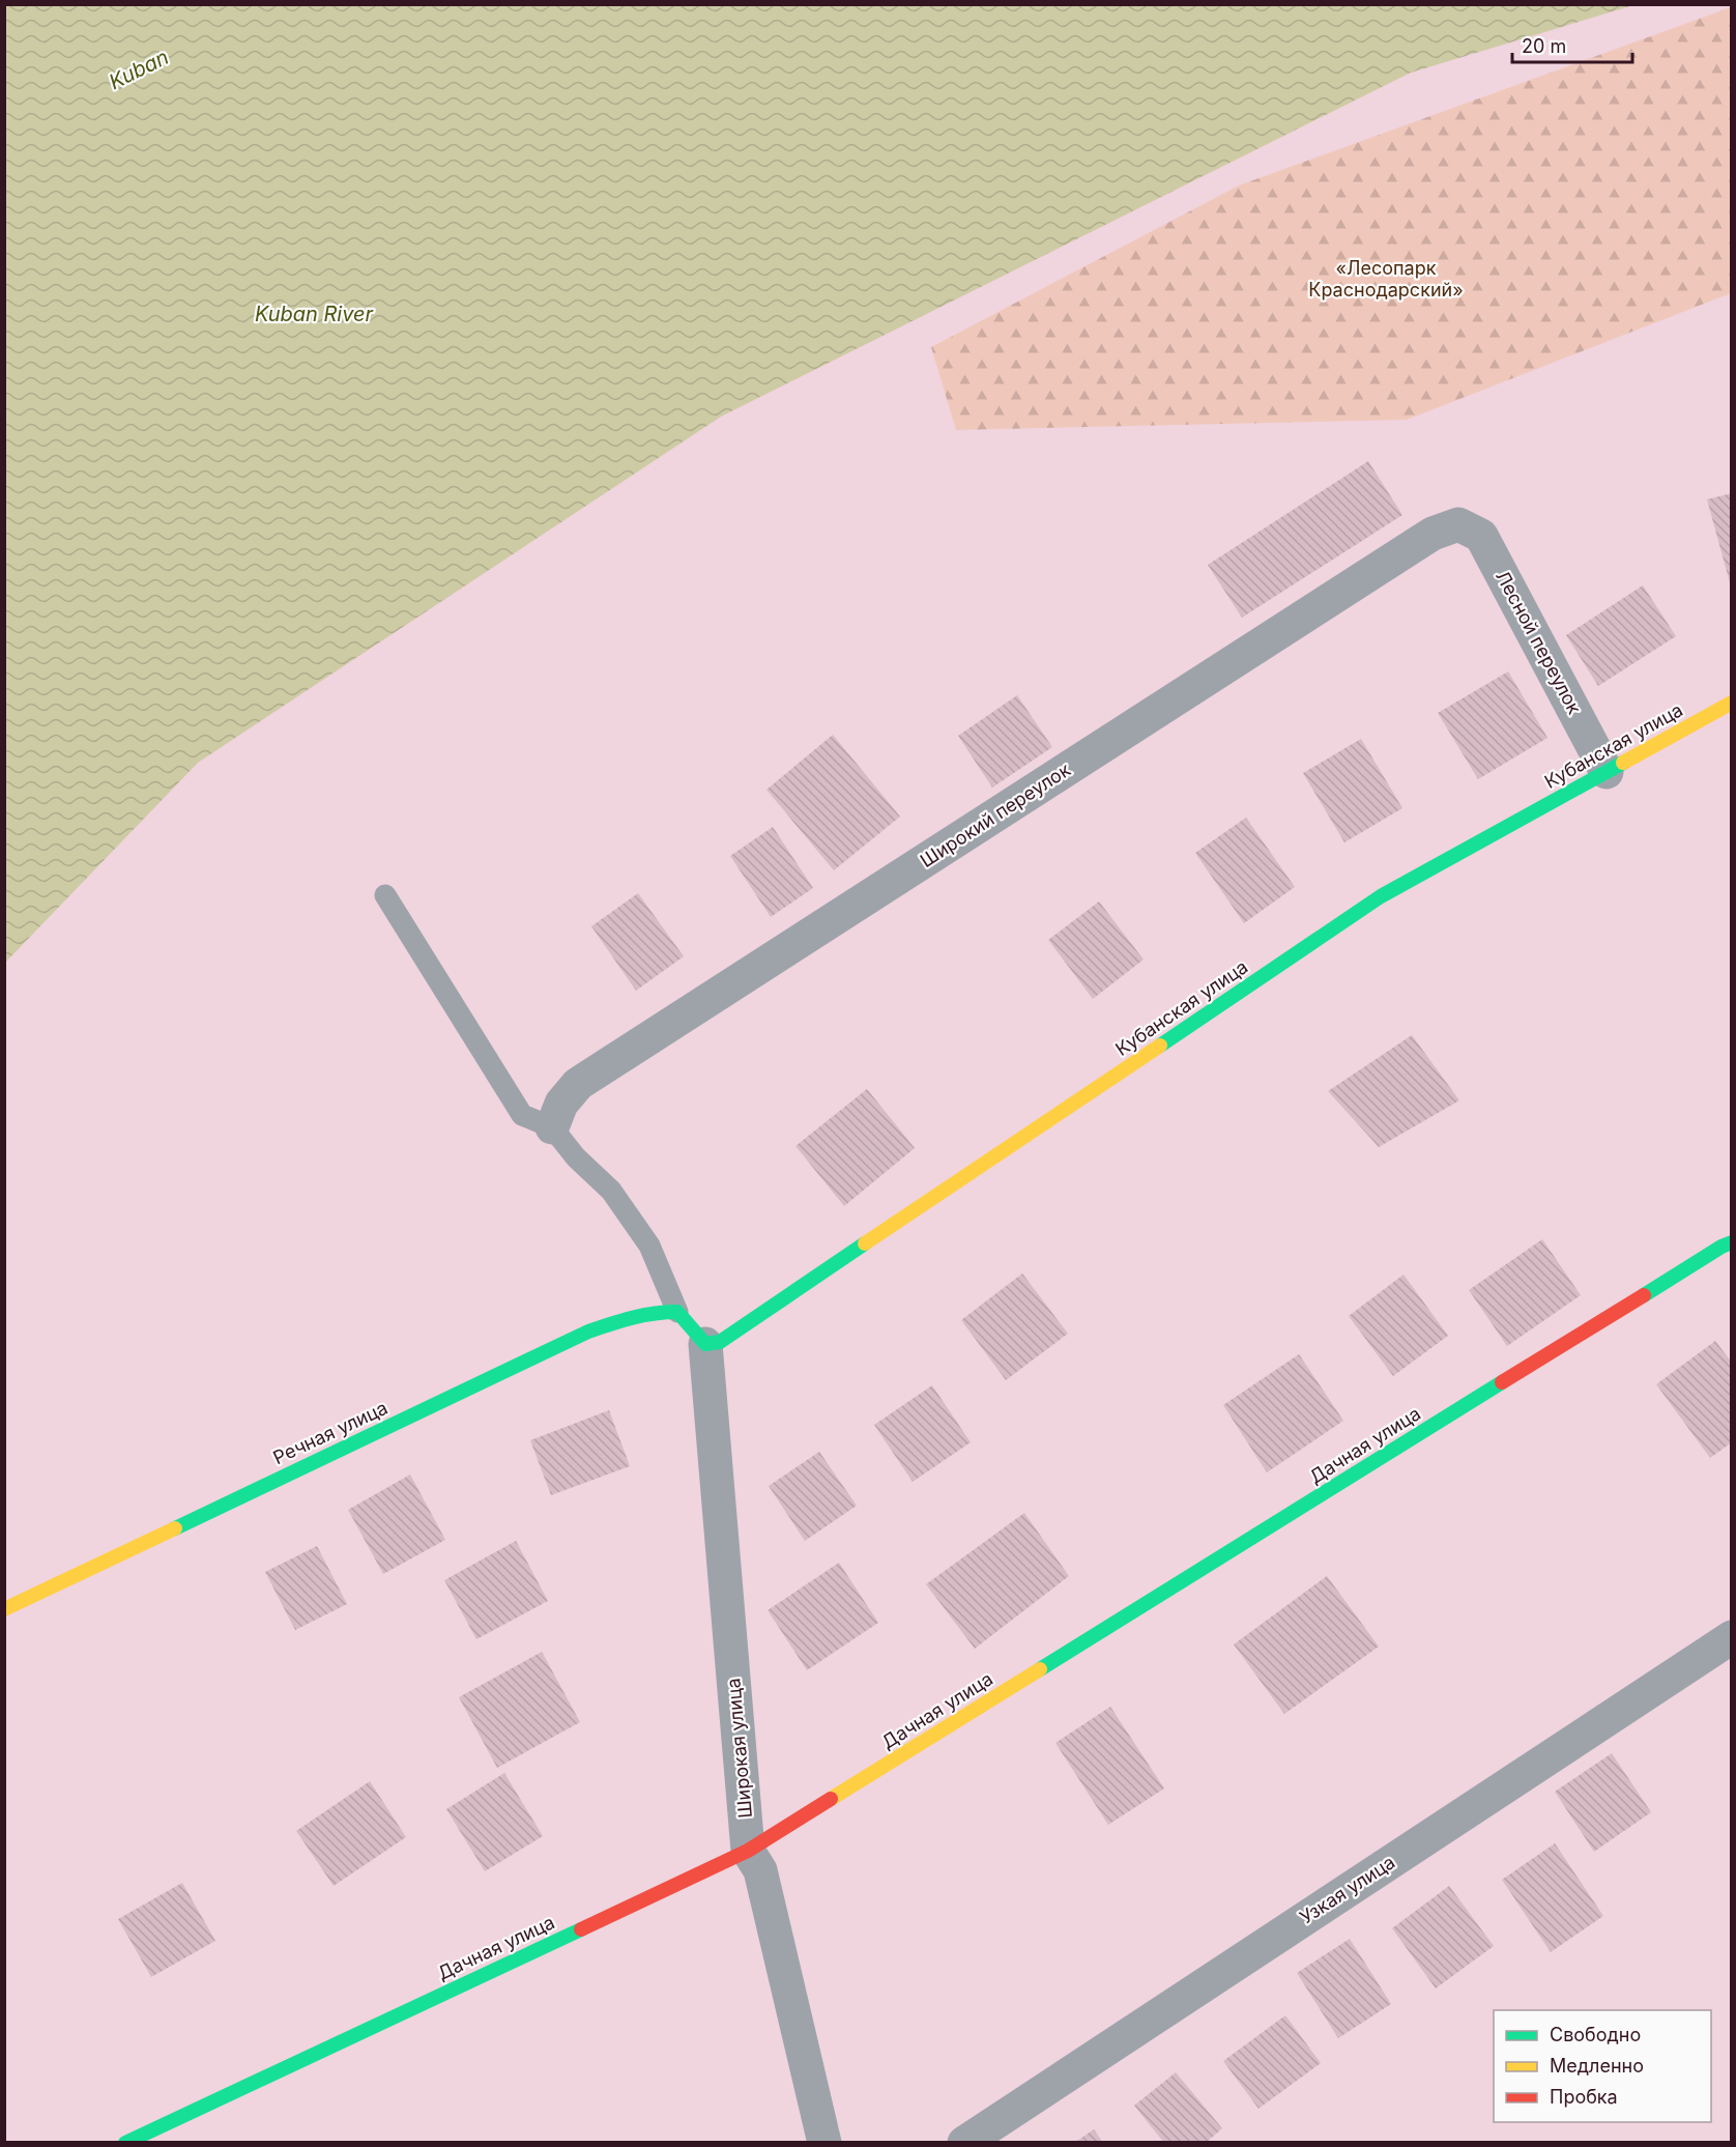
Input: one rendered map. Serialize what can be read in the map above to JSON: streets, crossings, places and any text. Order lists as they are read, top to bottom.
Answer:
{
  "streets": {
    "street": [
      "Лесной переулок",
      "Кубанская улица",
      "Широкий переулок",
      "Речная улица",
      "Дачная улица",
      "Широкая улица",
      "Узкая улица"
    ]
  },
  "crossings": [
    ["Лесной переулок", "Кубанская улица"],
    ["Лесной переулок", "Широкий переулок"],
    ["Кубанская улица", "Широкая улица"],
    ["Дачная улица", "Широкая улица"]
  ],
  "water": ["Kuban", "Kuban River"],
  "parks": ["«Лесопарк Краснодарский»"],
  "legend": ["Свободно", "Медленно", "Пробка"],
  "scale_bar": "20 m"
}
